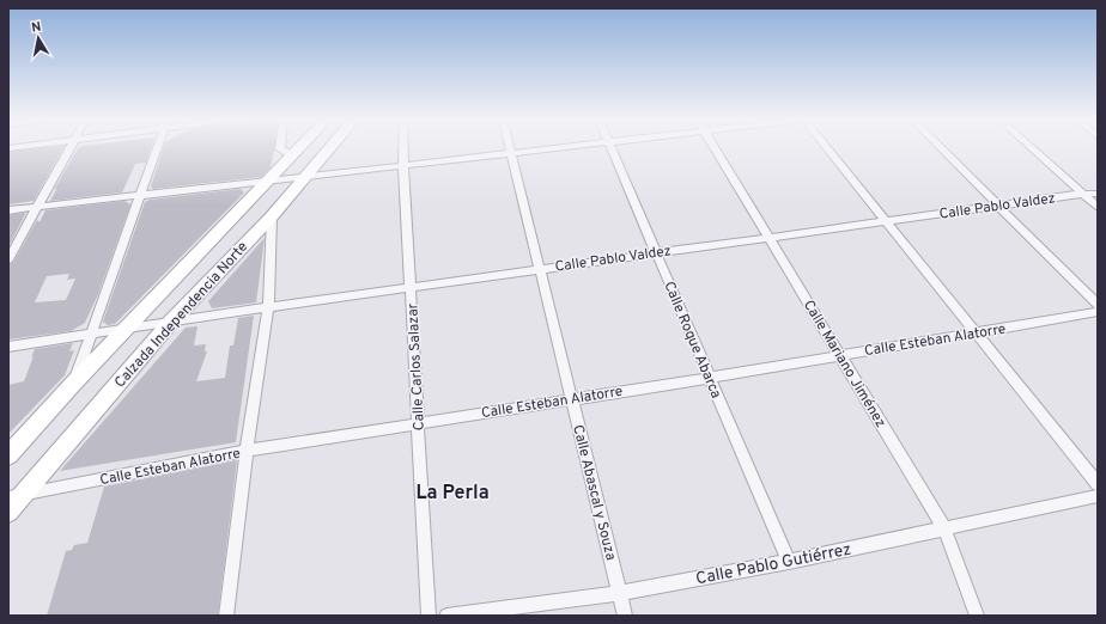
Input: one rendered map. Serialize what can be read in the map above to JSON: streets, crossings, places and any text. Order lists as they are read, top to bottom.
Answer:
{
  "streets": {
    "main road": ["Calzada Independencia Norte"],
    "street": [
      "Calle Pablo Valdez",
      "Calle Roque Abarca",
      "Calle Esteban Alatorre",
      "Calle Mariano Jiménez",
      "Calle Carlos Salazar",
      "Calle Abascal y Souza",
      "Calle Pablo Gutiérrez"
    ]
  },
  "crossings": [
    ["Calle Pablo Valdez", "Calzada Independencia Norte"],
    ["Calle Pablo Valdez", "Calle Roque Abarca"],
    ["Calle Pablo Valdez", "Calle Mariano Jiménez"],
    ["Calle Pablo Valdez", "Calle Carlos Salazar"],
    ["Calle Pablo Valdez", "Calle Abascal y Souza"],
    ["Calzada Independencia Norte", "Calle Esteban Alatorre"],
    ["Calle Roque Abarca", "Calle Esteban Alatorre"],
    ["Calle Roque Abarca", "Calle Pablo Gutiérrez"],
    ["Calle Esteban Alatorre", "Calle Mariano Jiménez"],
    ["Calle Esteban Alatorre", "Calle Carlos Salazar"],
    ["Calle Esteban Alatorre", "Calle Abascal y Souza"],
    ["Calle Mariano Jiménez", "Calle Pablo Gutiérrez"],
    ["Calle Abascal y Souza", "Calle Pablo Gutiérrez"]
  ],
  "districts": ["La Perla"],
  "north": "top"
}
